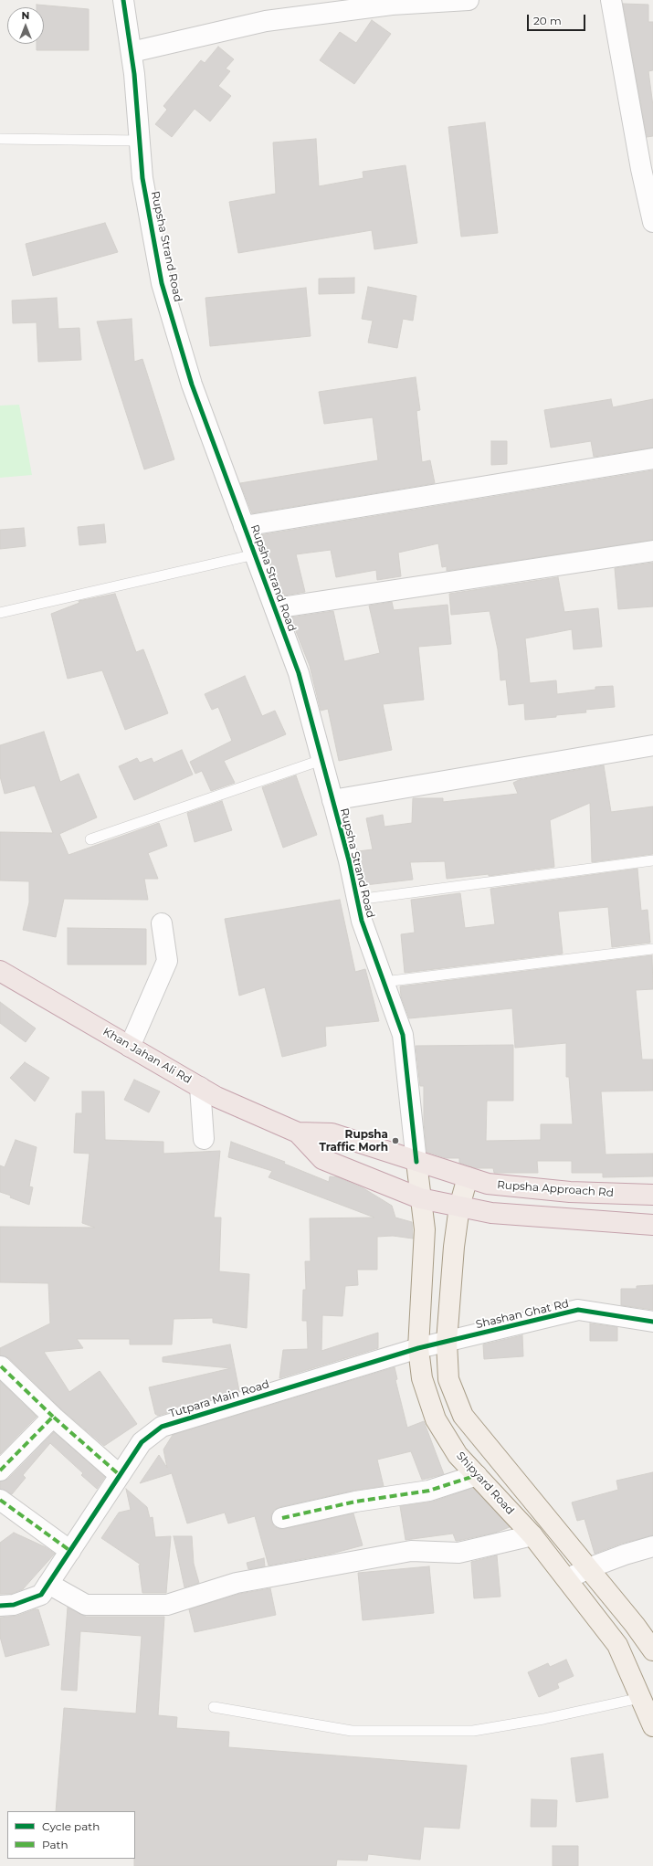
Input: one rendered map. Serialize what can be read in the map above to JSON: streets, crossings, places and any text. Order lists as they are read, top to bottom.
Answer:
{
  "streets": {
    "highway": ["Khan Jahan Ali Rd", "Rupsha Approach Rd"],
    "main road": ["Shipyard Road"],
    "street": ["Rupsha Strand Road", "Shashan Ghat Rd", "Tutpara Main Road"]
  },
  "crossings": [
    ["Rupsha Strand Road", "Khan Jahan Ali Rd"],
    ["Rupsha Strand Road", "Rupsha Approach Rd"],
    ["Rupsha Strand Road", "Shipyard Road"],
    ["Khan Jahan Ali Rd", "Rupsha Approach Rd"],
    ["Khan Jahan Ali Rd", "Shipyard Road"],
    ["Rupsha Approach Rd", "Shipyard Road"],
    ["Shashan Ghat Rd", "Tutpara Main Road"],
    ["Shashan Ghat Rd", "Shipyard Road"],
    ["Tutpara Main Road", "Shipyard Road"]
  ],
  "places": ["Rupsha Traffic Morh"],
  "legend": ["Cycle path", "Path"],
  "scale_bar": "20 m",
  "north": "top"
}
